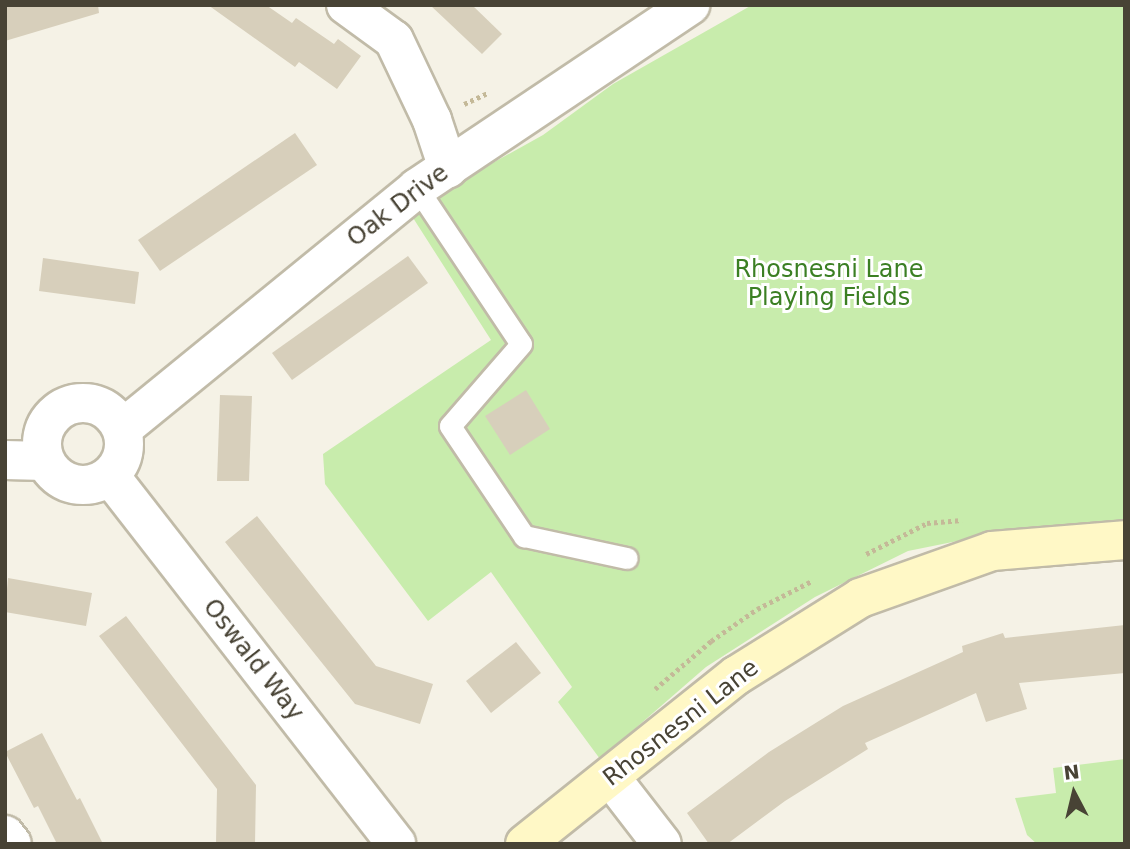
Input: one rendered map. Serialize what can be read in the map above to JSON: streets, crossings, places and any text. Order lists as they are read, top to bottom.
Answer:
{
  "streets": {
    "main road": ["Rhosnesni Lane"],
    "street": ["Oak Drive", "Oswald Way"]
  },
  "crossings": [
    ["Oak Drive", "Oswald Way"]
  ],
  "parks": ["Rhosnesni Lane Playing Fields"],
  "north": "top"
}
